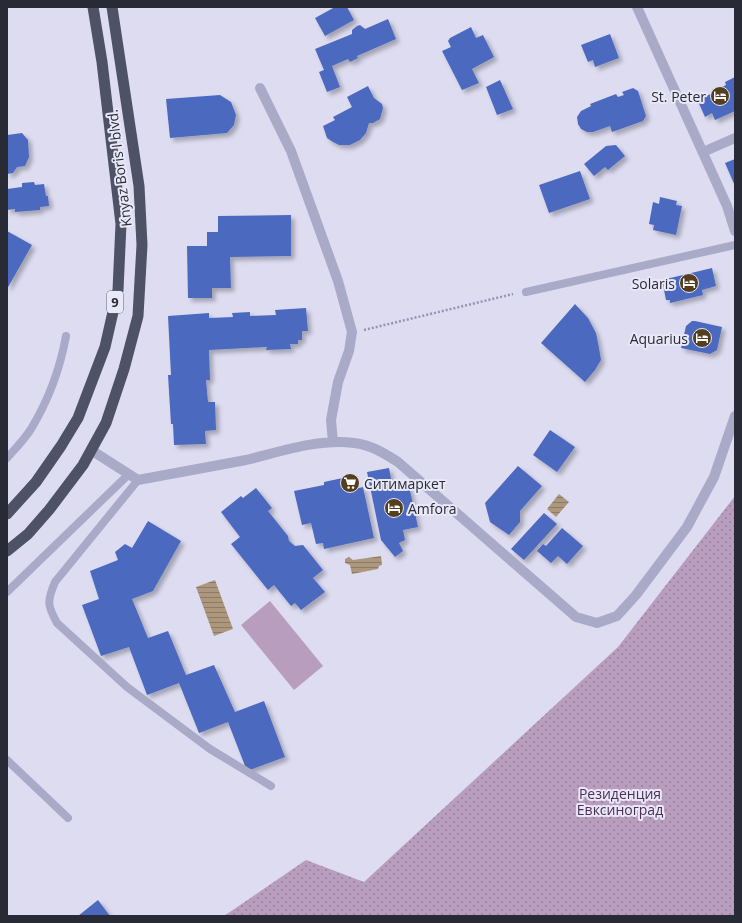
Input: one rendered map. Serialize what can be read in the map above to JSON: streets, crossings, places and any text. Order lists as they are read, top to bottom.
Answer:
{
  "streets": {
    "highway": ["Knyaz Boris I blvd.", "9"]
  },
  "parks": ["Резиденция Евксиноград"],
  "places": {
    "hotel": [
      "St. Peter",
      "Solaris",
      "Aquarius",
      "Amfora"
    ],
    "supermarket": ["Ситимаркет"]
  }
}
